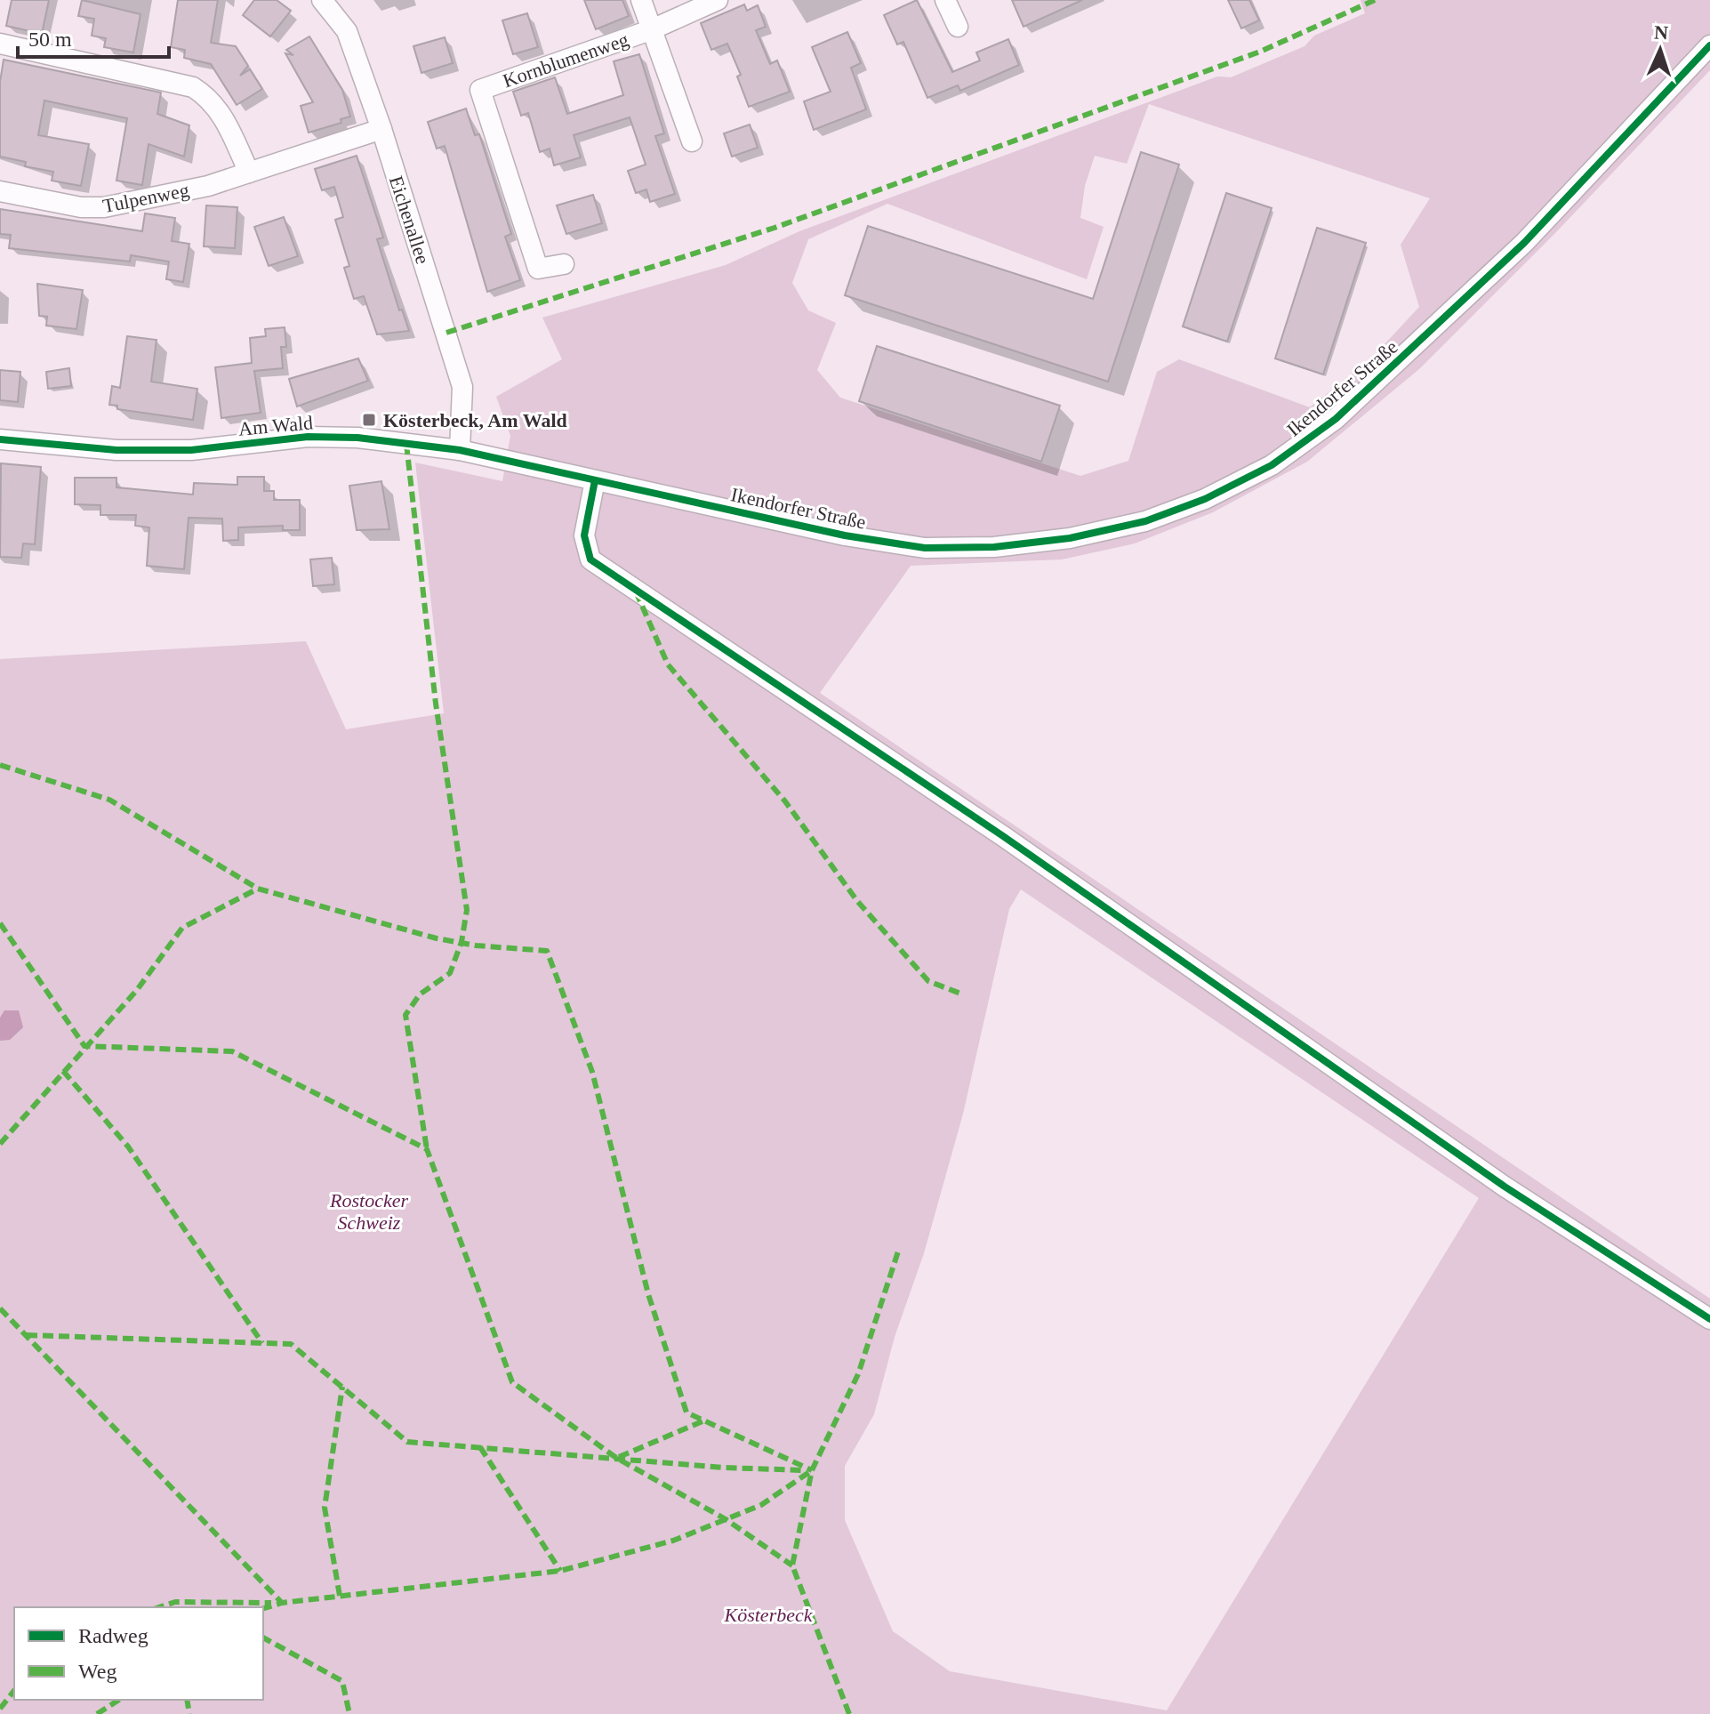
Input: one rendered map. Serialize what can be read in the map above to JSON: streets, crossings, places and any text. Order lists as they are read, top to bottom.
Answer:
{
  "streets": {
    "street": [
      "Kornblumenweg",
      "Tulpenweg",
      "Eichenallee",
      "Ikendorfer Straße",
      "Am Wald"
    ]
  },
  "crossings": [
    ["Tulpenweg", "Eichenallee"],
    ["Eichenallee", "Am Wald"],
    ["Ikendorfer Straße", "Am Wald"]
  ],
  "parks": ["Rostocker Schweiz", "Kösterbeck"],
  "places": {
    "transit": ["Kösterbeck, Am Wald"]
  },
  "legend": ["Radweg", "Weg"],
  "scale_bar": "50 m",
  "north": "top"
}
